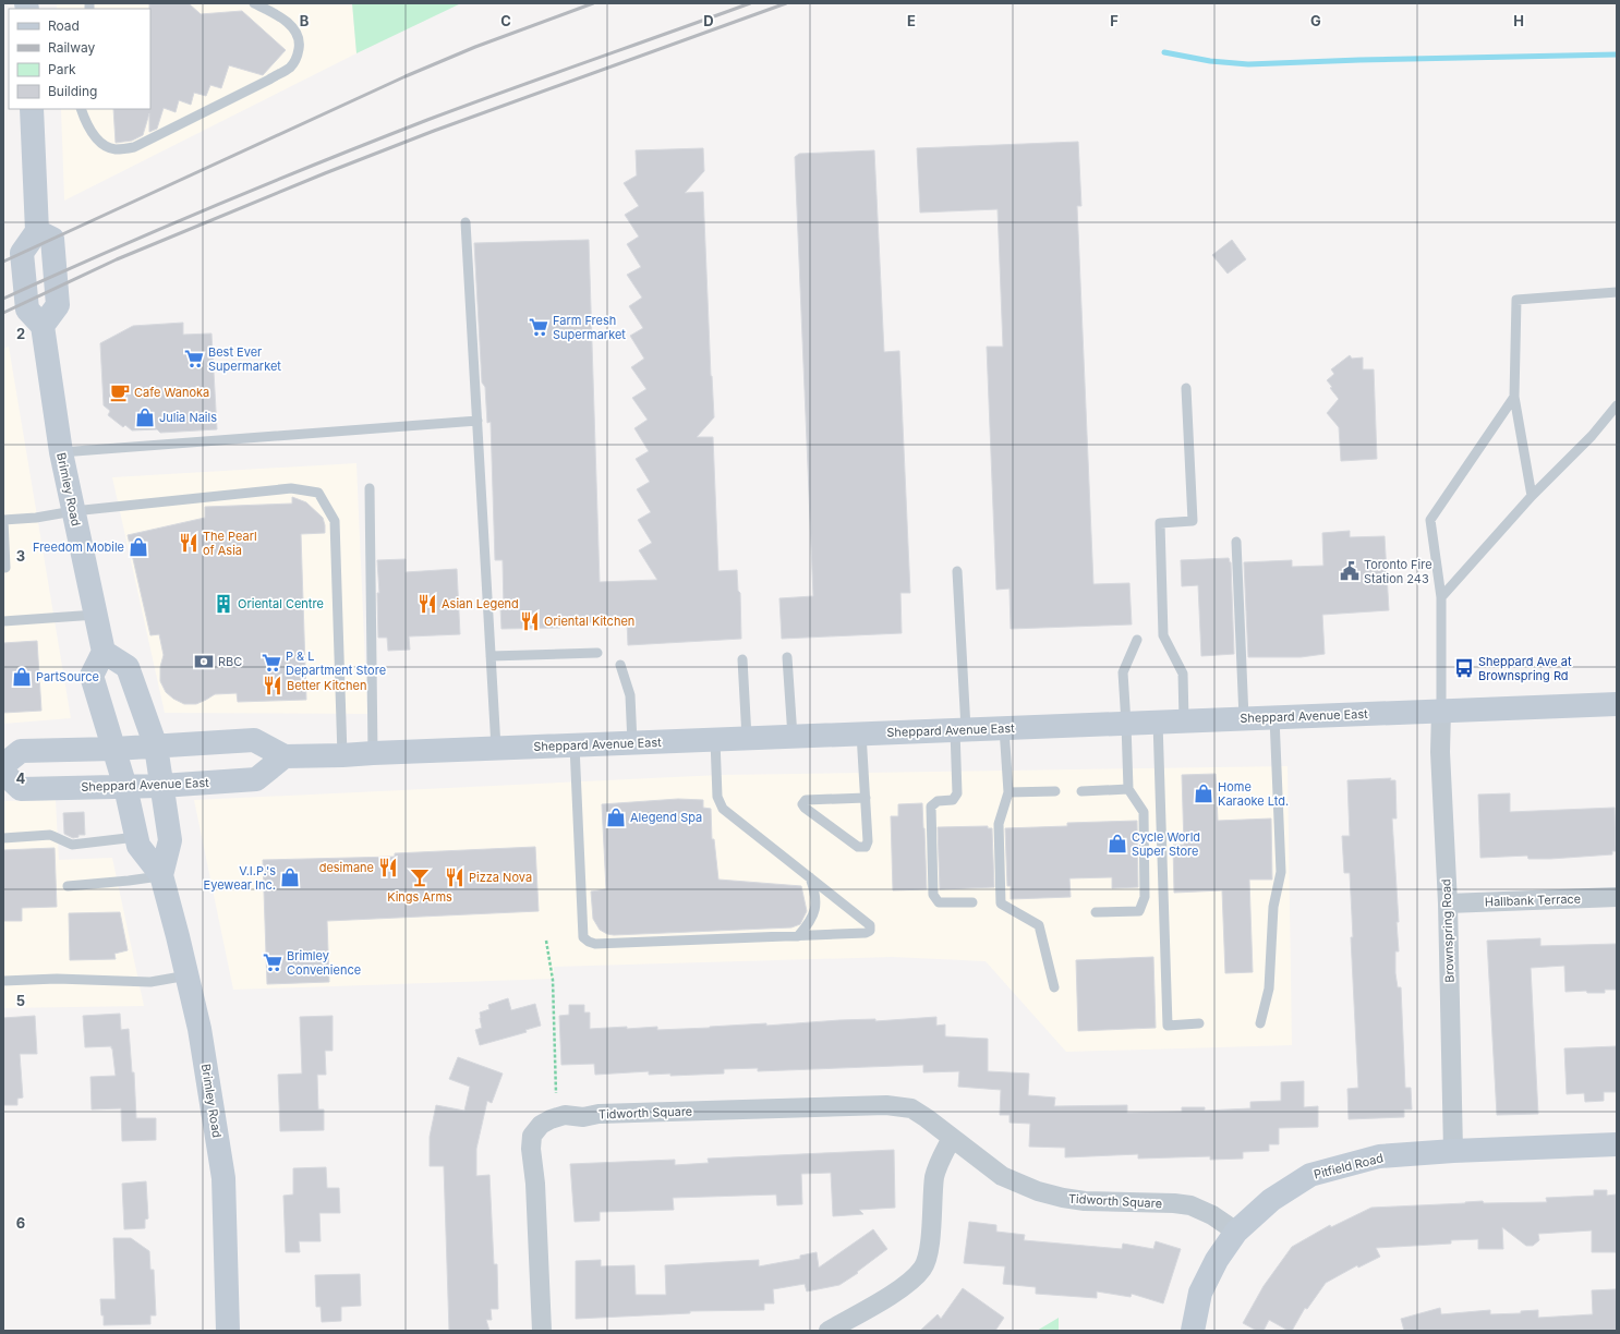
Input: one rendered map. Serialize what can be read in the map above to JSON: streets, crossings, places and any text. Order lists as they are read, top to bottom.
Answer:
{
  "streets": {
    "main road": ["Brimley Road", "Sheppard Avenue East", "Pitfield Road"],
    "street": ["Hallbank Terrace", "Brownspring Road", "Tidworth Square"]
  },
  "crossings": [
    ["Brimley Road", "Sheppard Avenue East"],
    ["Sheppard Avenue East", "Brownspring Road"],
    ["Hallbank Terrace", "Brownspring Road"],
    ["Brownspring Road", "Pitfield Road"],
    ["Tidworth Square", "Pitfield Road"]
  ],
  "places": {
    "supermarket": [
      "Farm Fresh Supermarket",
      "Best Ever Supermarket",
      "P & L Department Store",
      "Brimley Convenience"
    ],
    "cafe": ["Cafe Wanoka"],
    "shop": [
      "Julia Nails",
      "Freedom Mobile",
      "PartSource",
      "Home Karaoke Ltd.",
      "Alegend Spa",
      "Cycle World Super Store",
      "V.I.P.'s Eyewear Inc."
    ],
    "restaurant": [
      "The Pearl of Asia",
      "Asian Legend",
      "Oriental Kitchen",
      "Better Kitchen",
      "desimane",
      "Pizza Nova"
    ],
    "public building": ["Toronto Fire Station 243"],
    "building": ["Oriental Centre"],
    "bank": ["RBC"],
    "bus stop": ["Sheppard Ave at Brownspring Rd"],
    "bar": ["Kings Arms"]
  },
  "legend": [
    "Road",
    "Railway",
    "Park",
    "Building"
  ],
  "grid": {
    "columns": [
      "B",
      "C",
      "D",
      "E",
      "F",
      "G",
      "H"
    ],
    "rows": [
      "2",
      "3",
      "4",
      "5",
      "6"
    ]
  }
}
